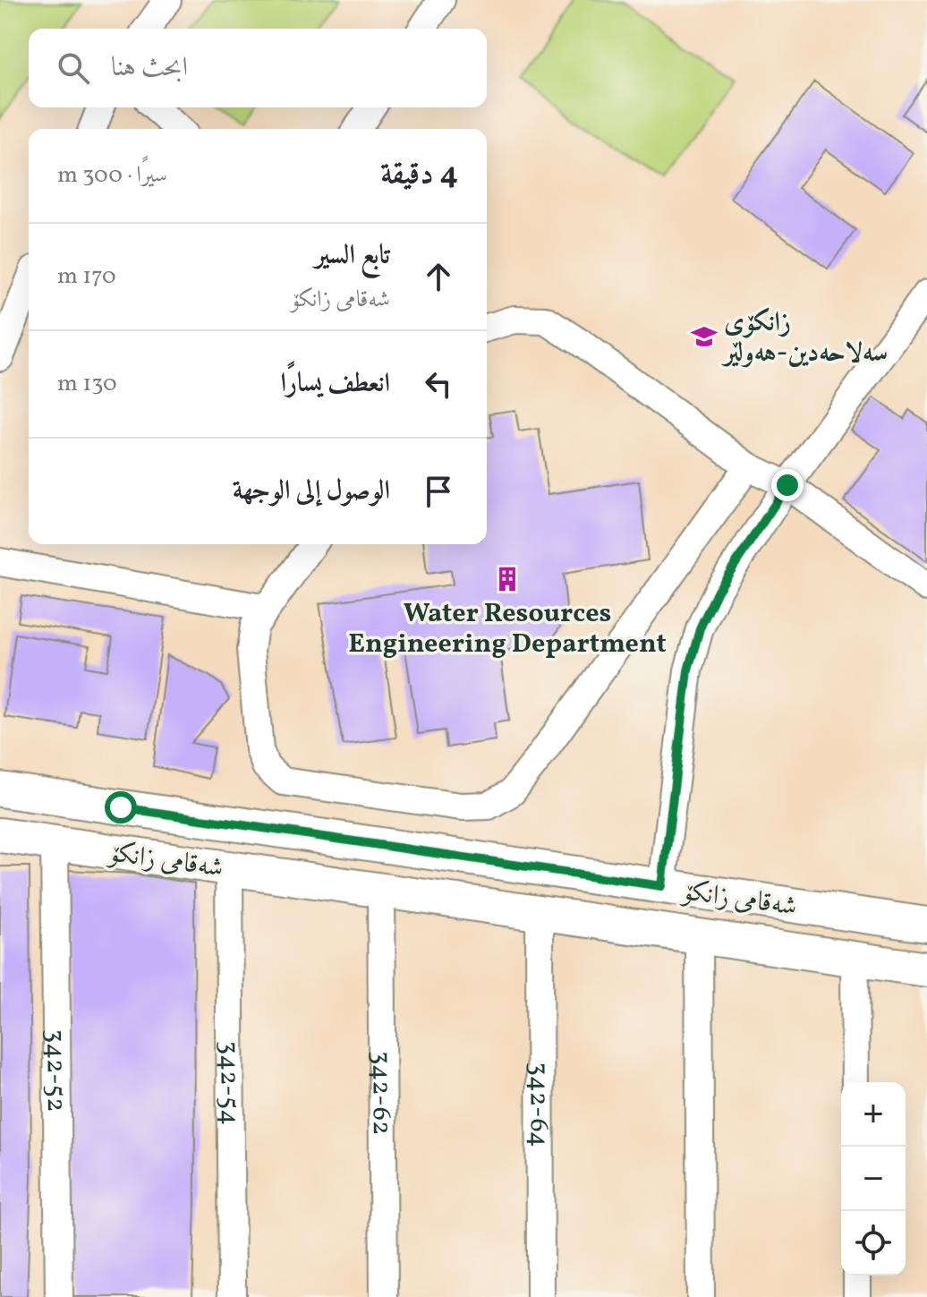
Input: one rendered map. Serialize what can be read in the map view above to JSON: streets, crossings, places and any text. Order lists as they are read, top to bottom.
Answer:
{
  "streets": {
    "main road": ["شەقامی زانکۆ"],
    "street": [
      "342-52",
      "342-54",
      "342-62",
      "342-64"
    ]
  },
  "crossings": [
    ["شەقامی زانکۆ", "342-52"],
    ["شەقامی زانکۆ", "342-54"],
    ["شەقامی زانکۆ", "342-62"],
    ["شەقامی زانکۆ", "342-64"]
  ],
  "places": {
    "school or university": ["زانکۆی سەلاحەدین-هەولێر"],
    "building": ["Water Resources Engineering Department"]
  },
  "page": {
    "search": "ابحث هنا",
    "heading": ["4 دقيقة", "سيرًا · 300 m"],
    "list": [
      ["تابع السير", "شەقامی زانکۆ", "170 m"],
      ["انعطف يسارًا", "130 m"],
      "الوصول إلى الوجهة"
    ],
    "map_buttons": ["+", "−"]
  }
}
